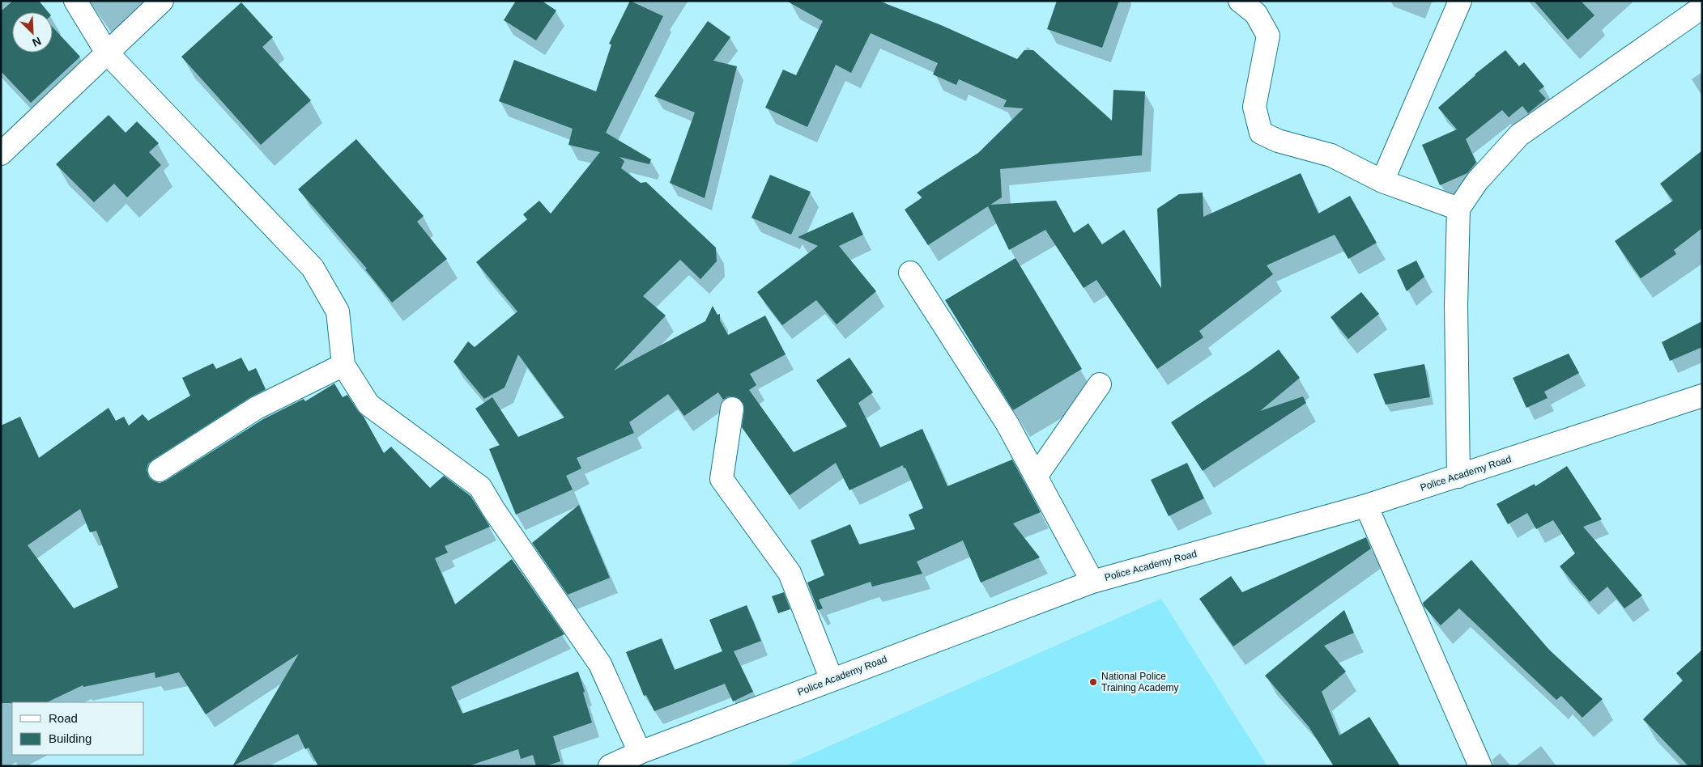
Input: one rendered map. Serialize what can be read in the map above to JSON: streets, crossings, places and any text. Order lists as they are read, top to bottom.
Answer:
{
  "streets": {
    "street": ["Police Academy Road"]
  },
  "places": ["National Police Training Academy"],
  "legend": ["Road", "Building"],
  "north": "bottom right"
}
